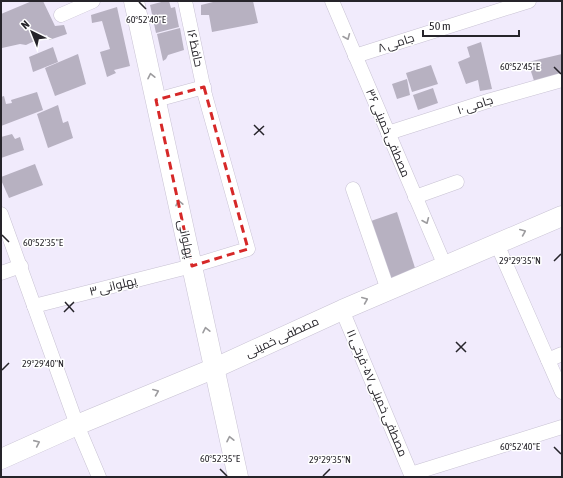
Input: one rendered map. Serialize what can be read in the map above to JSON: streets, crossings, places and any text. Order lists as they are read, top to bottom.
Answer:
{
  "streets": {
    "main road": ["پهلوانی", "مصطفی خمینی"],
    "street": [
      "جامی ۸",
      "حافظ ۱۶",
      "جامی ۱۰",
      "مصطفی خمینی ۳۶",
      "پهلوانی ۳",
      "مصطفی خمینی ۵۷- فرخی ۱۱"
    ]
  },
  "crossings": [
    ["جامی ۸", "مصطفی خمینی ۳۶"],
    ["حافظ ۱۶", "پهلوانی ۳"],
    ["جامی ۱۰", "مصطفی خمینی ۳۶"],
    ["مصطفی خمینی ۳۶", "مصطفی خمینی"],
    ["پهلوانی", "پهلوانی ۳"],
    ["پهلوانی", "مصطفی خمینی"],
    ["مصطفی خمینی", "مصطفی خمینی ۵۷- فرخی ۱۱"]
  ],
  "one_way": ["پهلوانی", "مصطفی خمینی"],
  "scale_bar": "50 m",
  "north": "top left",
  "coordinates": [
    "60°52'40\"E",
    "60°52'45\"E",
    "60°52'35\"E",
    "29°29'35\"N",
    "29°29'40\"N"
  ]
}
